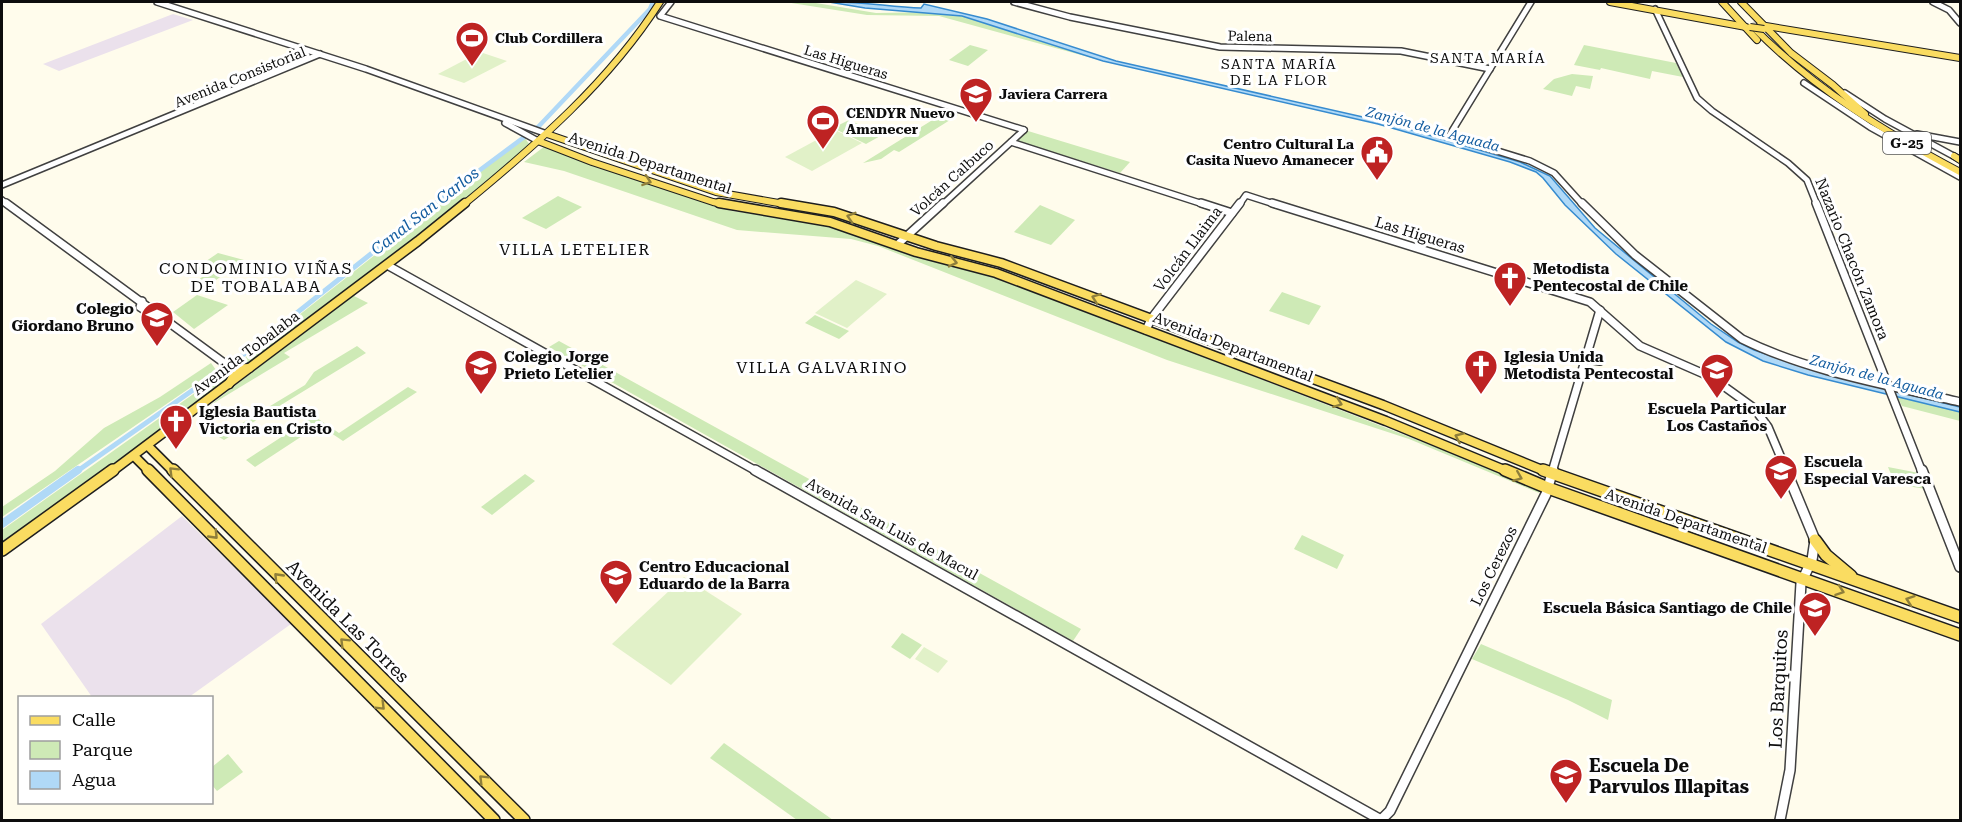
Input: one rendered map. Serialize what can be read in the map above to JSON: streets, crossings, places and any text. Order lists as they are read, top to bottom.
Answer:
{
  "streets": {
    "main road": [
      "G-25",
      "Avenida Departamental",
      "Avenida Tobalaba",
      "Avenida Las Torres"
    ],
    "street": [
      "Palena",
      "Las Higueras",
      "Avenida Consistorial",
      "Volcán Calbuco",
      "Volcán Llaima",
      "Nazario Chacón Zamora",
      "Avenida San Luis de Macul",
      "Los Cerezos",
      "Los Barquitos"
    ]
  },
  "crossings": [
    ["Las Higueras", "Volcán Calbuco"],
    ["Las Higueras", "Volcán Llaima"],
    ["Las Higueras", "Los Cerezos"],
    ["Avenida Consistorial", "Avenida Departamental"],
    ["Avenida Departamental", "Volcán Calbuco"],
    ["Avenida Departamental", "Volcán Llaima"],
    ["Avenida Departamental", "Avenida Tobalaba"],
    ["Avenida Departamental", "Los Cerezos"],
    ["Avenida Departamental", "Los Barquitos"],
    ["Avenida Tobalaba", "Avenida San Luis de Macul"],
    ["Avenida Tobalaba", "Avenida Las Torres"],
    ["Avenida San Luis de Macul", "Los Cerezos"]
  ],
  "districts": [
    "SANTA MARÍA",
    "SANTA MARÍA DE LA FLOR",
    "VILLA LETELIER",
    "CONDOMINIO VIÑAS DE TOBALABA",
    "VILLA GALVARINO"
  ],
  "water": ["Zanjón de la Aguada", "Canal San Carlos"],
  "places": {
    "sports": ["Club Cordillera", "CENDYR Nuevo Amanecer"],
    "school or university": [
      "Javiera Carrera",
      "Colegio Giordano Bruno",
      "Colegio Jorge Prieto Letelier",
      "Escuela Particular Los Castaños",
      "Escuela Especial Varesca",
      "Centro Educacional Eduardo de la Barra",
      "Escuela Básica Santiago de Chile",
      "Escuela De Parvulos Illapitas"
    ],
    "public building": ["Centro Cultural La Casita Nuevo Amanecer"],
    "church": ["Metodista Pentecostal de Chile", "Iglesia Unida Metodista Pentecostal", "Iglesia Bautista Victoria en Cristo"]
  },
  "legend": ["Calle", "Parque", "Agua"]
}
